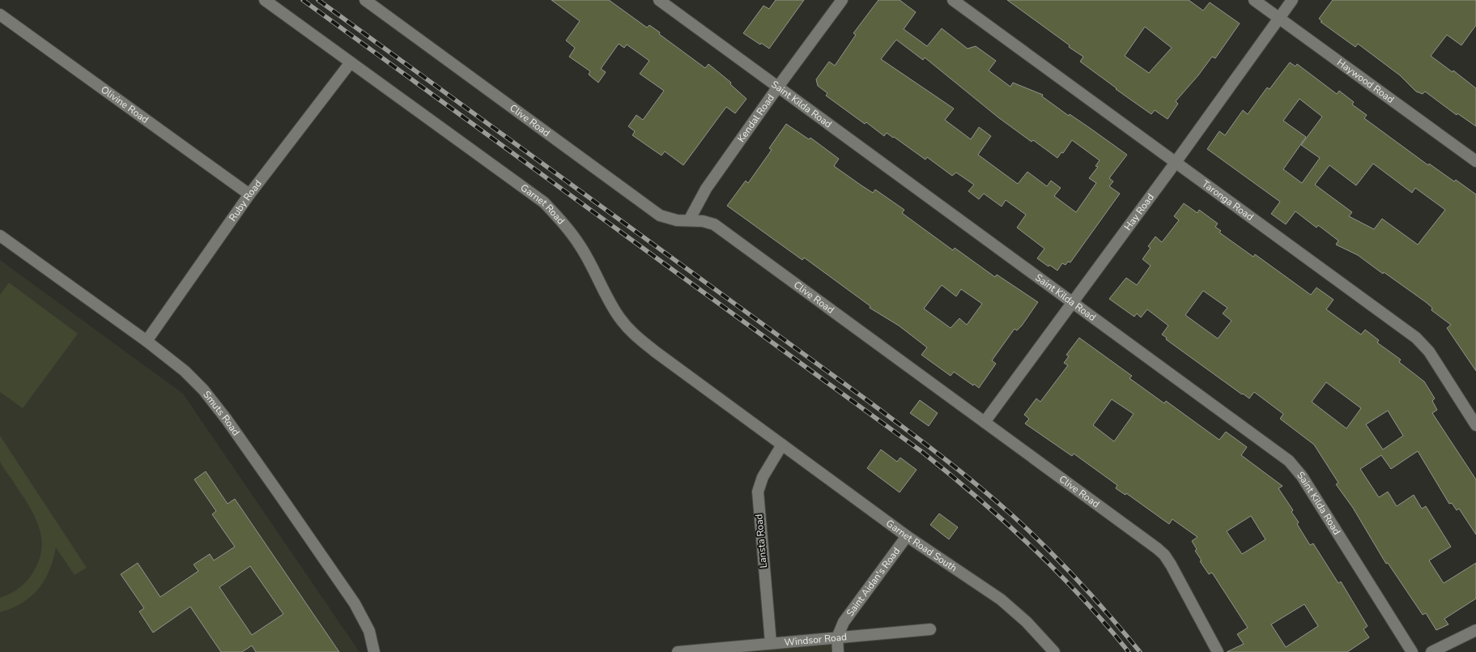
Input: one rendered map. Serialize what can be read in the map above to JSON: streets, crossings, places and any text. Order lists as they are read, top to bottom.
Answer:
{
  "streets": {
    "street": [
      "Haywood Road",
      "Saint Kilda Road",
      "Olivine Road",
      "Kendal Road",
      "Clive Road",
      "Ruby Road",
      "Taronga Road",
      "Garnet Road",
      "Hay Road",
      "Smuts Road",
      "Lansta Road",
      "Garnet Road South",
      "Saint Aidan's Road",
      "Windsor Road"
    ]
  },
  "crossings": [
    ["Haywood Road", "Hay Road"],
    ["Saint Kilda Road", "Kendal Road"],
    ["Saint Kilda Road", "Hay Road"],
    ["Olivine Road", "Ruby Road"],
    ["Kendal Road", "Clive Road"],
    ["Clive Road", "Hay Road"],
    ["Ruby Road", "Garnet Road"],
    ["Ruby Road", "Smuts Road"],
    ["Taronga Road", "Hay Road"],
    ["Garnet Road", "Lansta Road"],
    ["Garnet Road", "Garnet Road South"],
    ["Lansta Road", "Garnet Road South"],
    ["Lansta Road", "Windsor Road"],
    ["Garnet Road South", "Saint Aidan's Road"],
    ["Saint Aidan's Road", "Windsor Road"]
  ]
}
